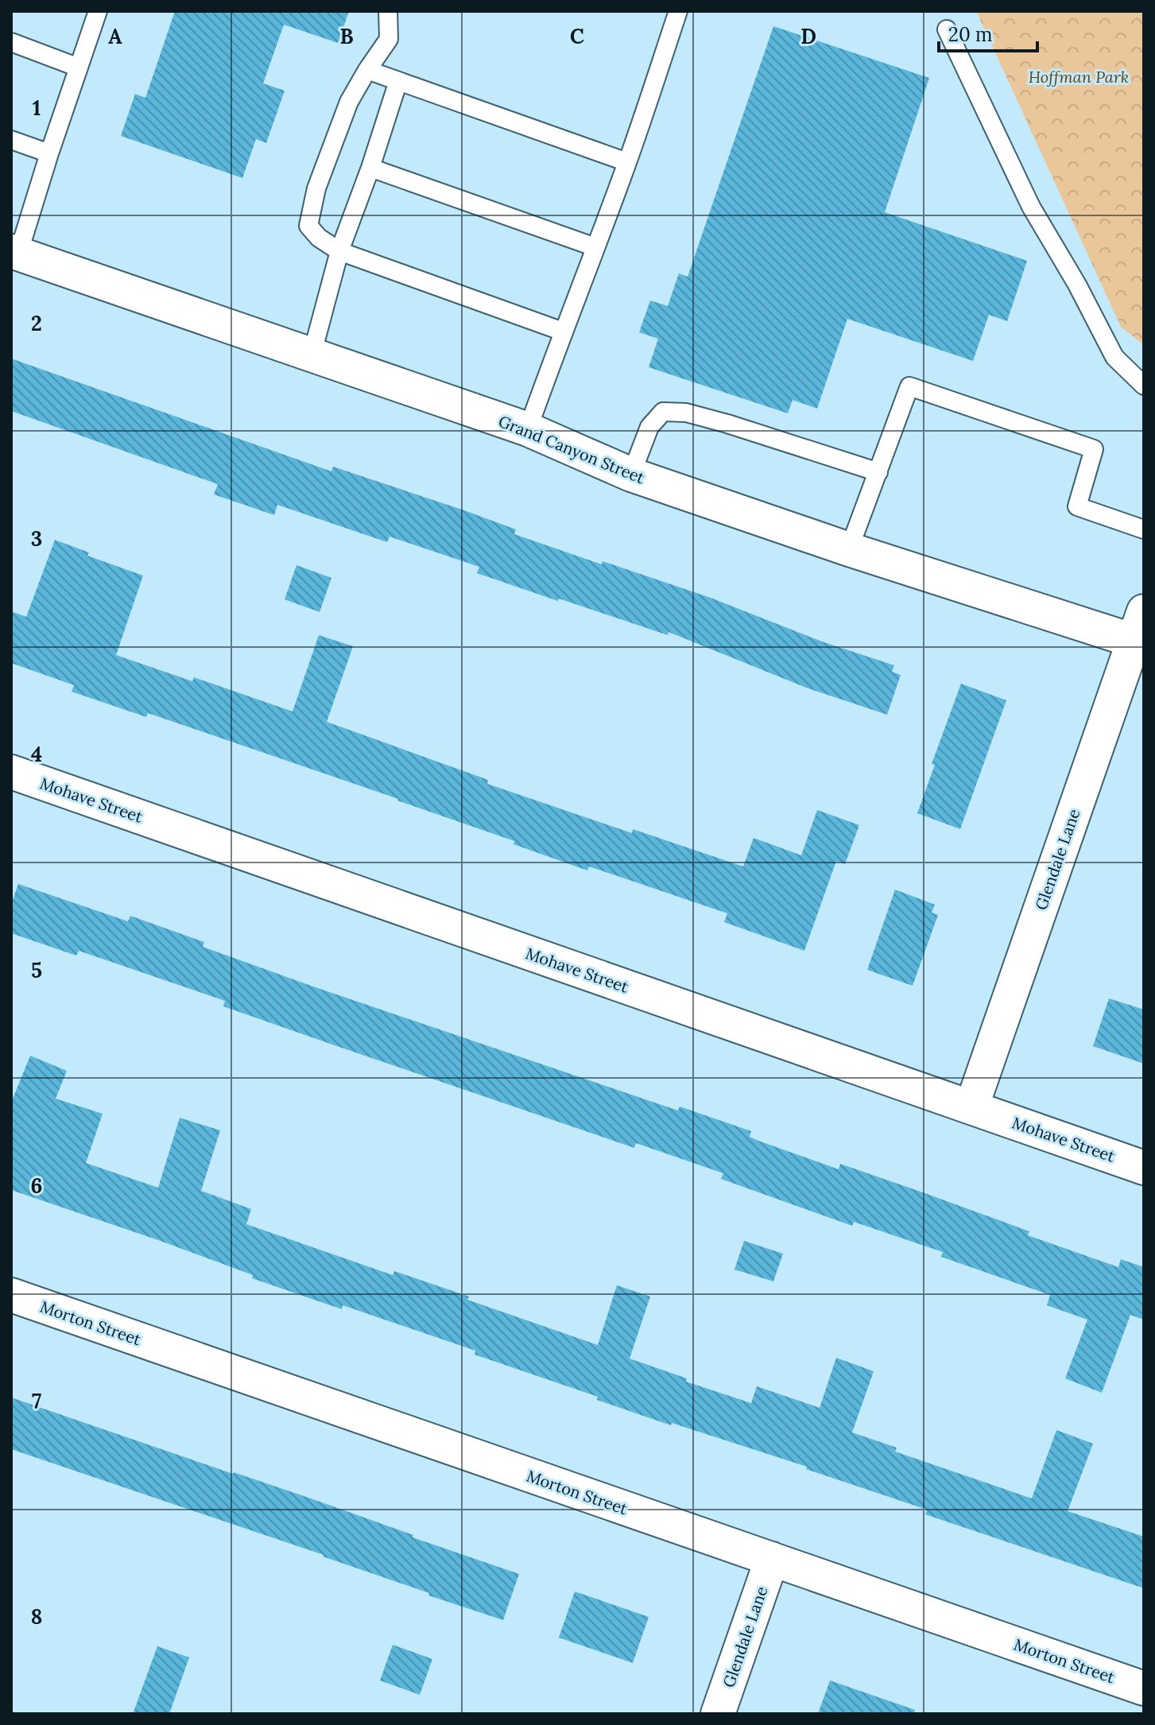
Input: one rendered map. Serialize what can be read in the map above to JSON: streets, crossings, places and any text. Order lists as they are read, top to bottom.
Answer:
{
  "streets": {
    "street": [
      "Grand Canyon Street",
      "Mohave Street",
      "Glendale Lane",
      "Morton Street"
    ]
  },
  "crossings": [
    ["Grand Canyon Street", "Glendale Lane"],
    ["Mohave Street", "Glendale Lane"],
    ["Glendale Lane", "Morton Street"]
  ],
  "parks": ["Hoffman Park"],
  "scale_bar": "20 m",
  "grid": {
    "columns": [
      "A",
      "B",
      "C",
      "D"
    ],
    "rows": [
      "1",
      "2",
      "3",
      "4",
      "5",
      "6",
      "7",
      "8"
    ]
  }
}
